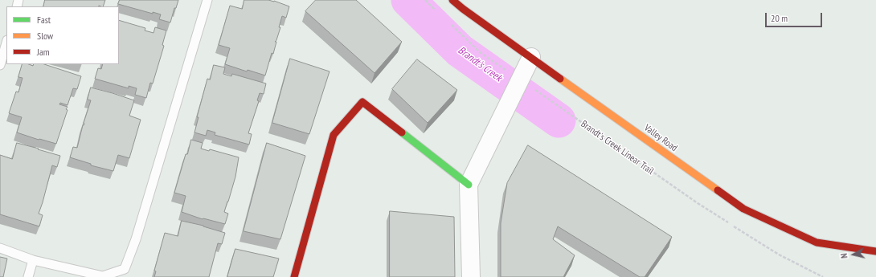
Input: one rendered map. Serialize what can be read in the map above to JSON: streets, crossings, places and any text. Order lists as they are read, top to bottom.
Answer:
{
  "streets": {
    "street": ["Valley Road"],
    "path": ["Brandt's Creek Linear Trail"]
  },
  "water": ["Brandt's Creek"],
  "legend": ["Fast", "Slow", "Jam"],
  "scale_bar": "20 m",
  "north": "left"
}
